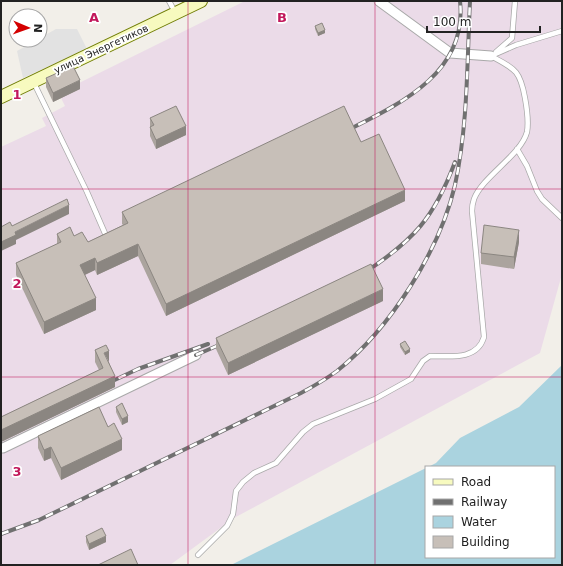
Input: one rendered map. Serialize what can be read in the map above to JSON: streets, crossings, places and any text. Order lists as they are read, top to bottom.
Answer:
{
  "streets": {
    "main road": ["улица Энергетиков"]
  },
  "legend": [
    "Road",
    "Railway",
    "Water",
    "Building"
  ],
  "scale_bar": "100 m",
  "north": "right",
  "grid": {
    "columns": ["A", "B"],
    "rows": ["1", "2", "3"]
  }
}
